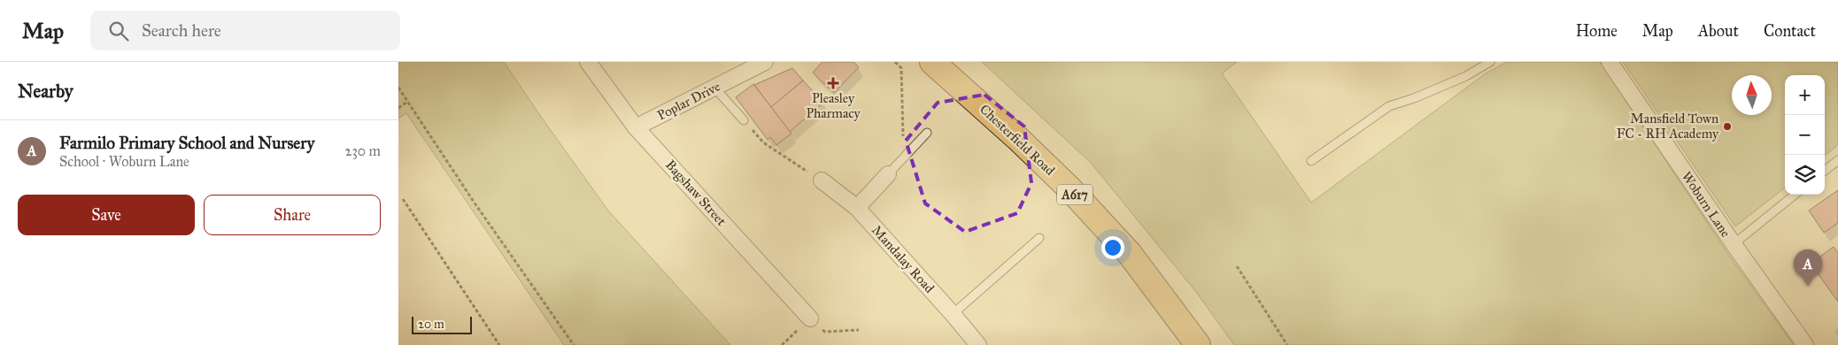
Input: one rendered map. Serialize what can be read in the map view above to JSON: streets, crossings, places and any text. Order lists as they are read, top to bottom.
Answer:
{
  "streets": {
    "highway": ["Chesterfield Road", "A617"],
    "street": [
      "Poplar Drive",
      "Bagshaw Street",
      "Woburn Lane",
      "Mandalay Road"
    ]
  },
  "crossings": [
    ["Poplar Drive", "Bagshaw Street"]
  ],
  "places": {
    "health": ["Pleasley Pharmacy"],
    "other": ["Mansfield Town FC - RH Academy"]
  },
  "scale_bar": "20 m",
  "north": "top",
  "page": {
    "header": "Map",
    "search": "Search here",
    "nav": [
      "Home",
      "Map",
      "About",
      "Contact"
    ],
    "heading": "Nearby",
    "map_buttons": ["+", "−"],
    "list": [
      {
        "mark": "A",
        "name": "Farmilo Primary School and Nursery",
        "note": "School · Woburn Lane",
        "value": "230 m"
      }
    ],
    "buttons": ["Save", "Share"],
    "pins": "A",
    "scale": "20 m"
  }
}
